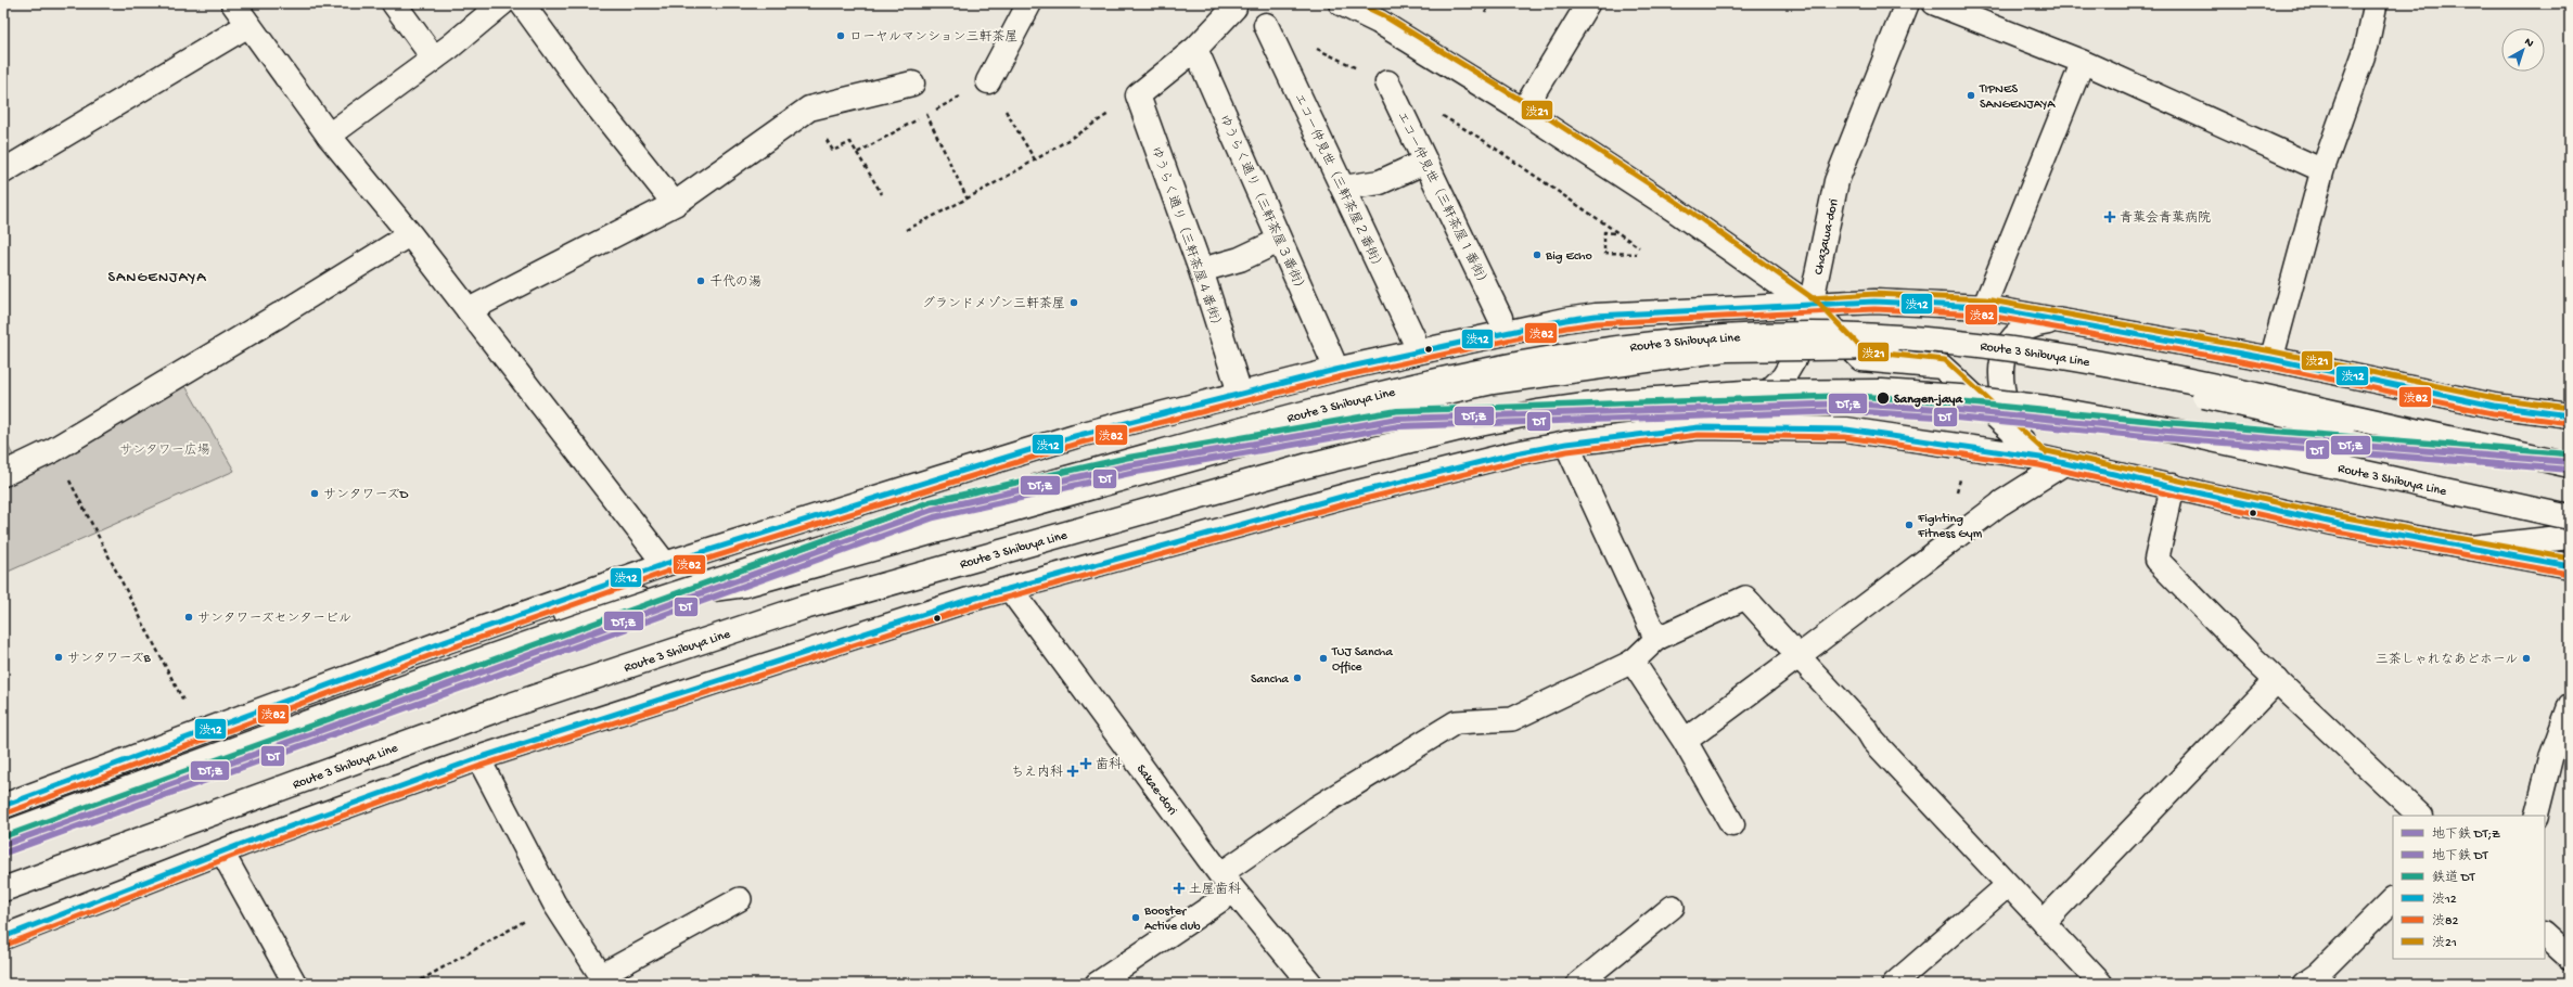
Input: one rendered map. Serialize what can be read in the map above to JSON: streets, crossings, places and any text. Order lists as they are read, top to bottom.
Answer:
{
  "streets": {
    "main road": [
      "エコー仲見世（三軒茶屋２番街）",
      "エコー仲見世（三軒茶屋１番街）",
      "ゆうらく通り（三軒茶屋３番街）",
      "Chazawa-dori",
      "ゆうらく通り（三軒茶屋４番街）",
      "Route 3 Shibuya Line",
      "Sakae-dori"
    ]
  },
  "districts": ["SANGENJAYA"],
  "parks": ["サンタワー広場"],
  "places": {
    "other": [
      "ローヤルマンション三軒茶屋",
      "TIPNES SANGENJAYA",
      "Big Echo",
      "千代の湯",
      "グランドメゾン三軒茶屋",
      "Sangen-jaya",
      "サンタワーズD",
      "Fighting Fitness Gym",
      "サンタワーズセンタービル",
      "サンタワーズB",
      "TUJ Sancha Office",
      "三茶しゃれなあどホール",
      "Sancha",
      "Booster Active club"
    ],
    "health": [
      "青葉会青葉病院",
      "歯科",
      "ちえ内科",
      "土屋歯科"
    ]
  },
  "lines": [
    "transit line 渋21",
    "transit line 渋12",
    "transit line 渋82",
    "rail line DT",
    "metro line DT;Z",
    "metro line DT"
  ],
  "legend": [
    "地下鉄 DT;Z",
    "地下鉄 DT",
    "鉄道 DT",
    "渋12",
    "渋82",
    "渋21"
  ],
  "north": "top right"
}
